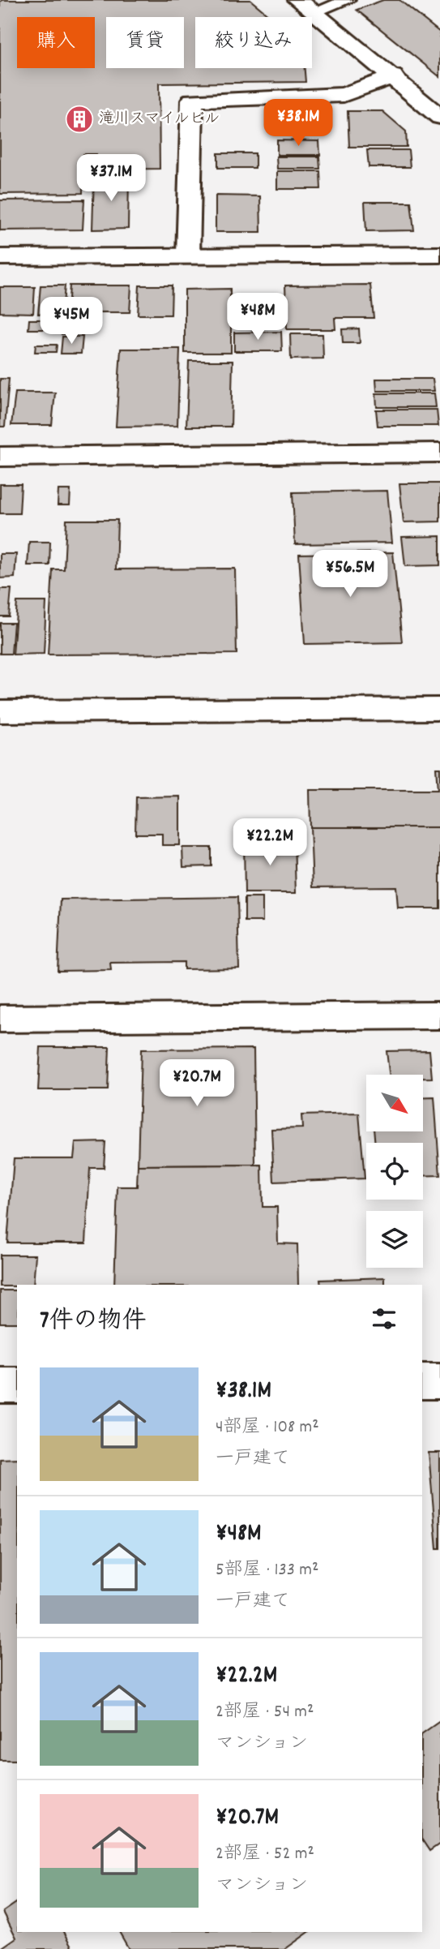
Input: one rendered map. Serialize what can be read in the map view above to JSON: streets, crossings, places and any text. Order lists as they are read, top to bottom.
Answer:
{
  "places": {
    "building": ["滝川スマイルビル"]
  },
  "north": "bottom right",
  "page": {
    "chip": ["購入", "賃貸", "絞り込み"],
    "price": [
      "¥38.1M",
      "¥37.1M",
      "¥48M",
      "¥45M",
      "¥56.5M",
      "¥22.2M",
      "¥20.7M"
    ],
    "heading": "7件の物件",
    "list": [
      {
        "name": "¥38.1M",
        "note": "4部屋 · 108 m² · 一戸建て"
      },
      {
        "name": "¥48M",
        "note": "5部屋 · 133 m² · 一戸建て"
      },
      {
        "name": "¥22.2M",
        "note": "2部屋 · 54 m² · マンション"
      },
      {
        "name": "¥20.7M",
        "note": "2部屋 · 52 m² · マンション"
      }
    ]
  }
}
